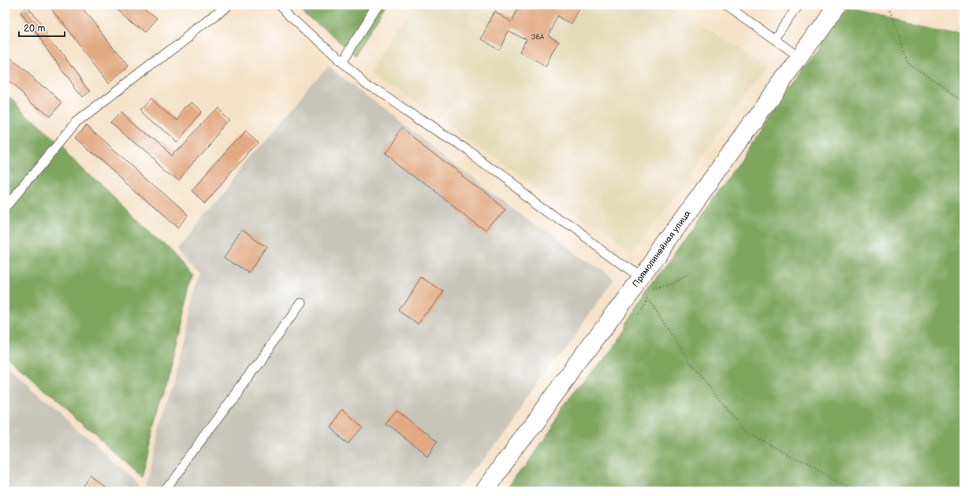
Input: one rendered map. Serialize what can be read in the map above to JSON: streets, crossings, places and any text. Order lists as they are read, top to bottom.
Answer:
{
  "streets": {
    "street": ["Прямолинейная улица"]
  },
  "house_numbers": ["36А"],
  "scale_bar": "20 m"
}
